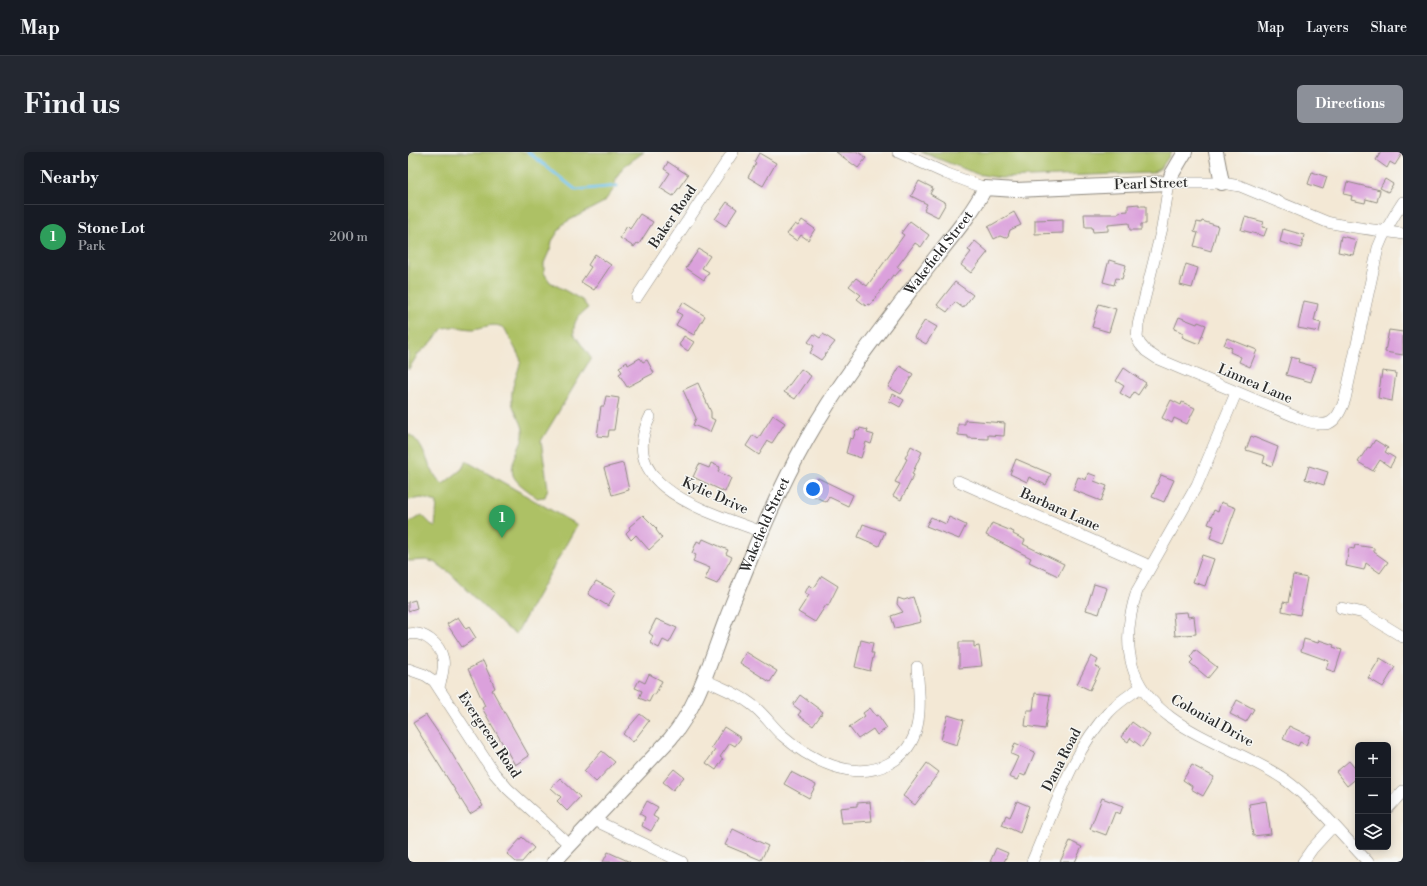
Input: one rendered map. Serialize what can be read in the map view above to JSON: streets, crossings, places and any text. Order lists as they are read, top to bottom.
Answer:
{
  "streets": {
    "street": [
      "Pearl Street",
      "Baker Road",
      "Wakefield Street",
      "Linnea Lane",
      "Kylie Drive",
      "Barbara Lane",
      "Colonial Drive",
      "Evergreen Road",
      "Dana Road"
    ]
  },
  "crossings": [
    ["Pearl Street", "Wakefield Street"],
    ["Pearl Street", "Linnea Lane"],
    ["Wakefield Street", "Kylie Drive"],
    ["Wakefield Street", "Evergreen Road"],
    ["Linnea Lane", "Colonial Drive"],
    ["Barbara Lane", "Colonial Drive"],
    ["Colonial Drive", "Dana Road"]
  ],
  "page": {
    "header": "Map",
    "nav": ["Map", "Layers", "Share"],
    "buttons": "Directions",
    "title": "Find us",
    "heading": "Nearby",
    "list": [
      {
        "mark": "1",
        "name": "Stone Lot",
        "note": "Park",
        "value": "200 m"
      }
    ],
    "pins": "1",
    "map_buttons": ["+", "−"]
  }
}
